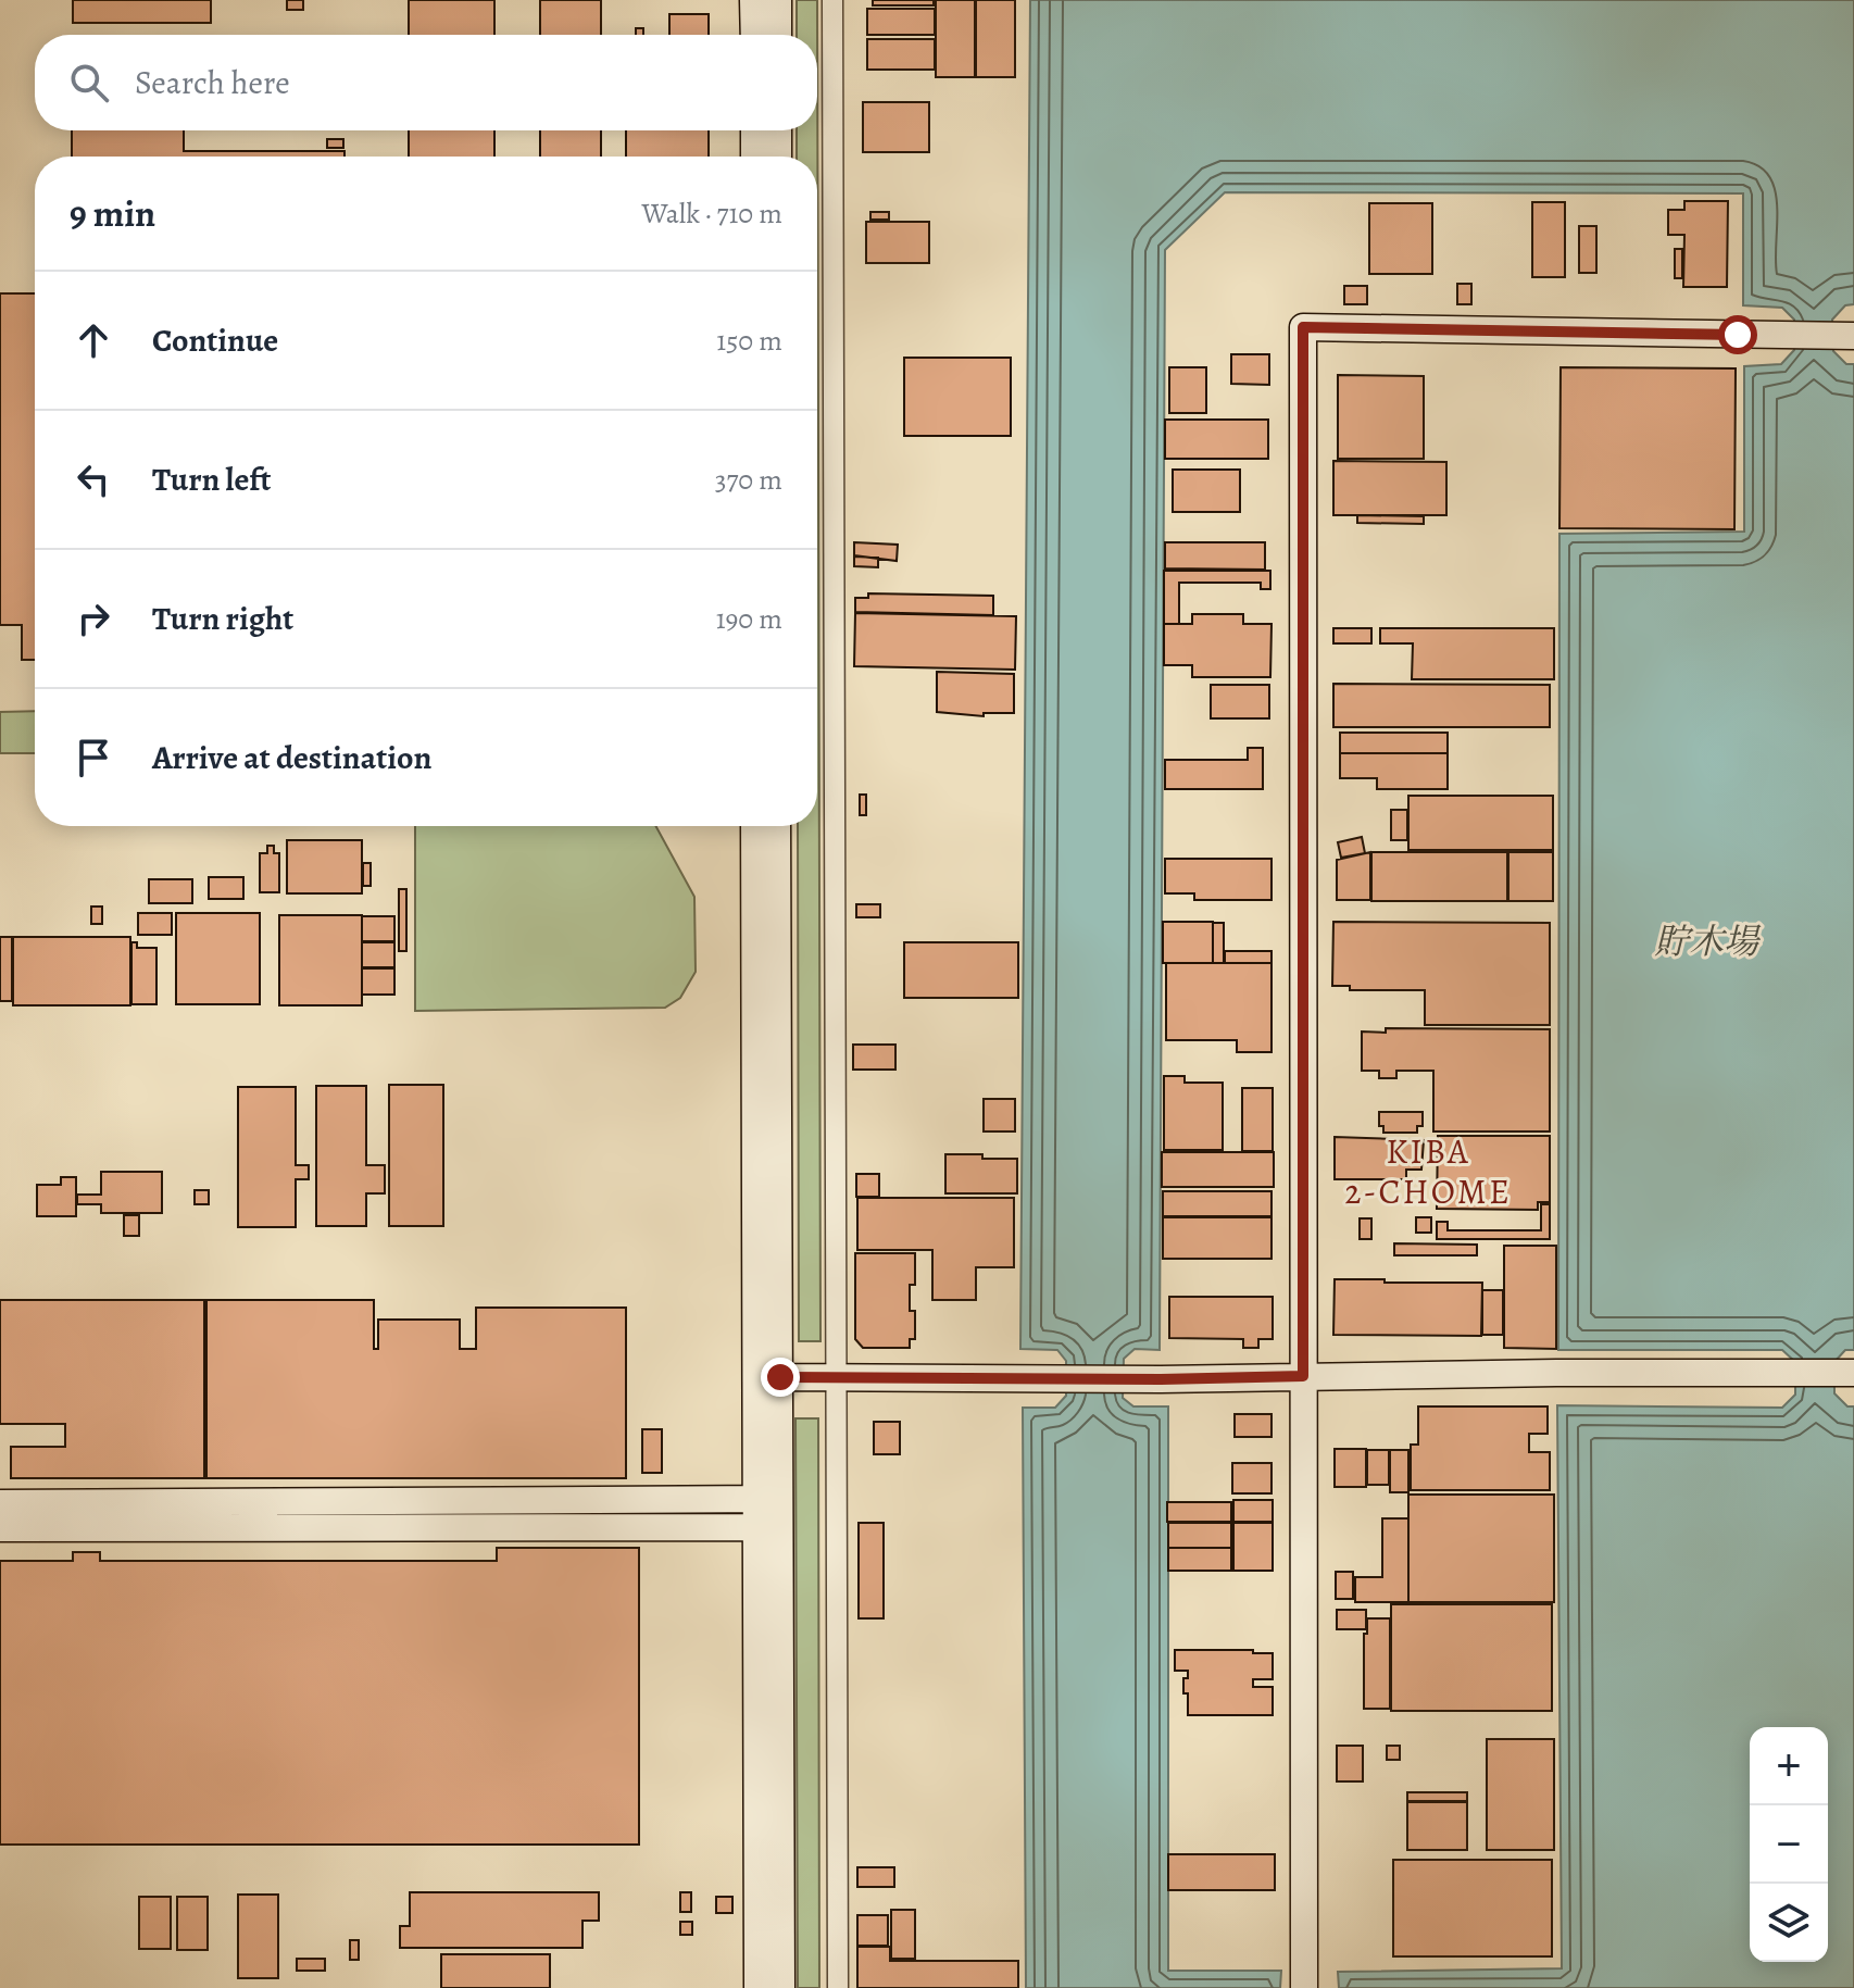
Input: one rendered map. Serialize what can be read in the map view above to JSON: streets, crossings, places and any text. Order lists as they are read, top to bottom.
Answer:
{
  "districts": ["KIBA 2-CHOME"],
  "water": ["貯木場"],
  "page": {
    "search": "Search here",
    "heading": ["9 min", "Walk · 710 m"],
    "list": [
      ["Continue", "150 m"],
      ["Turn left", "370 m"],
      ["Turn right", "190 m"],
      "Arrive at destination"
    ],
    "map_buttons": ["+", "−"]
  }
}
